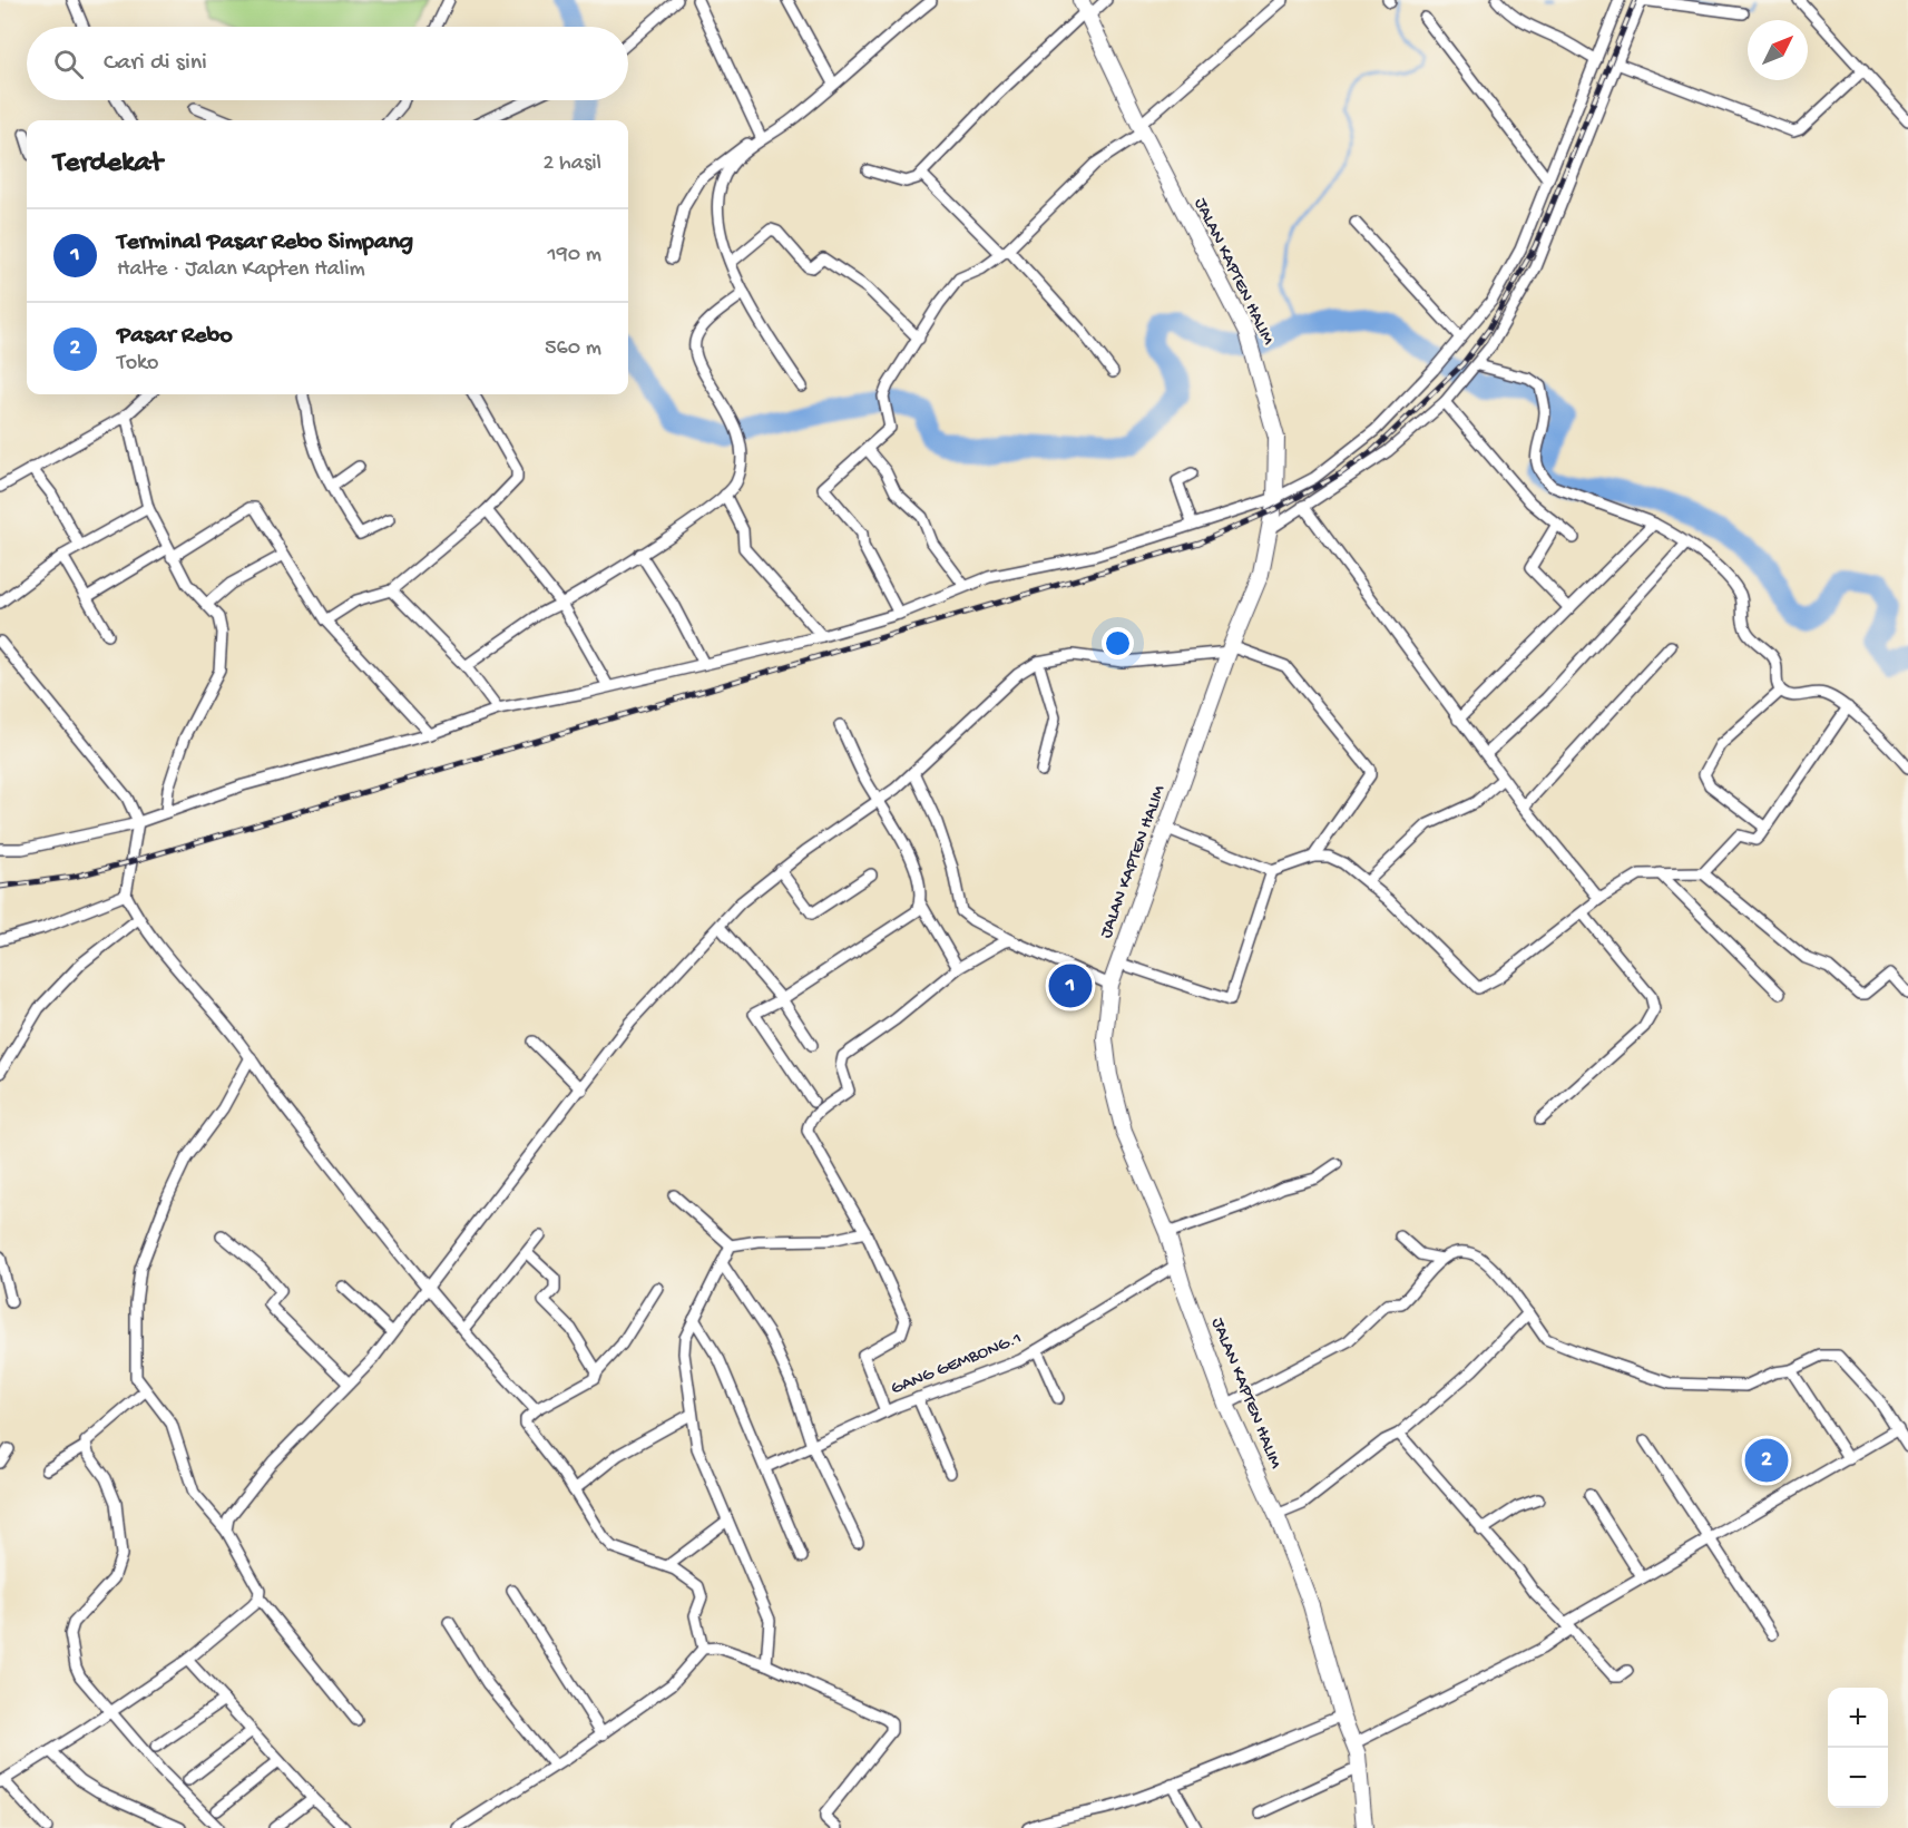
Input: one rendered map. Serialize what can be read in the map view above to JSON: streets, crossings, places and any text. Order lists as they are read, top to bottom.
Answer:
{
  "streets": {
    "main road": ["JALAN KAPTEN HALIM"],
    "street": ["GANG GEMBONG.1"]
  },
  "crossings": [
    ["JALAN KAPTEN HALIM", "GANG GEMBONG.1"]
  ],
  "north": "top right",
  "page": {
    "search": "Cari di sini",
    "heading": ["Terdekat", "2 hasil"],
    "list": [
      {
        "mark": "1",
        "name": "Terminal Pasar Rebo Simpang",
        "note": "Halte · Jalan Kapten Halim",
        "value": "190 m"
      },
      {
        "mark": "2",
        "name": "Pasar Rebo",
        "note": "Toko",
        "value": "560 m"
      }
    ],
    "pins": ["1", "2"],
    "map_buttons": ["+", "−"]
  }
}
